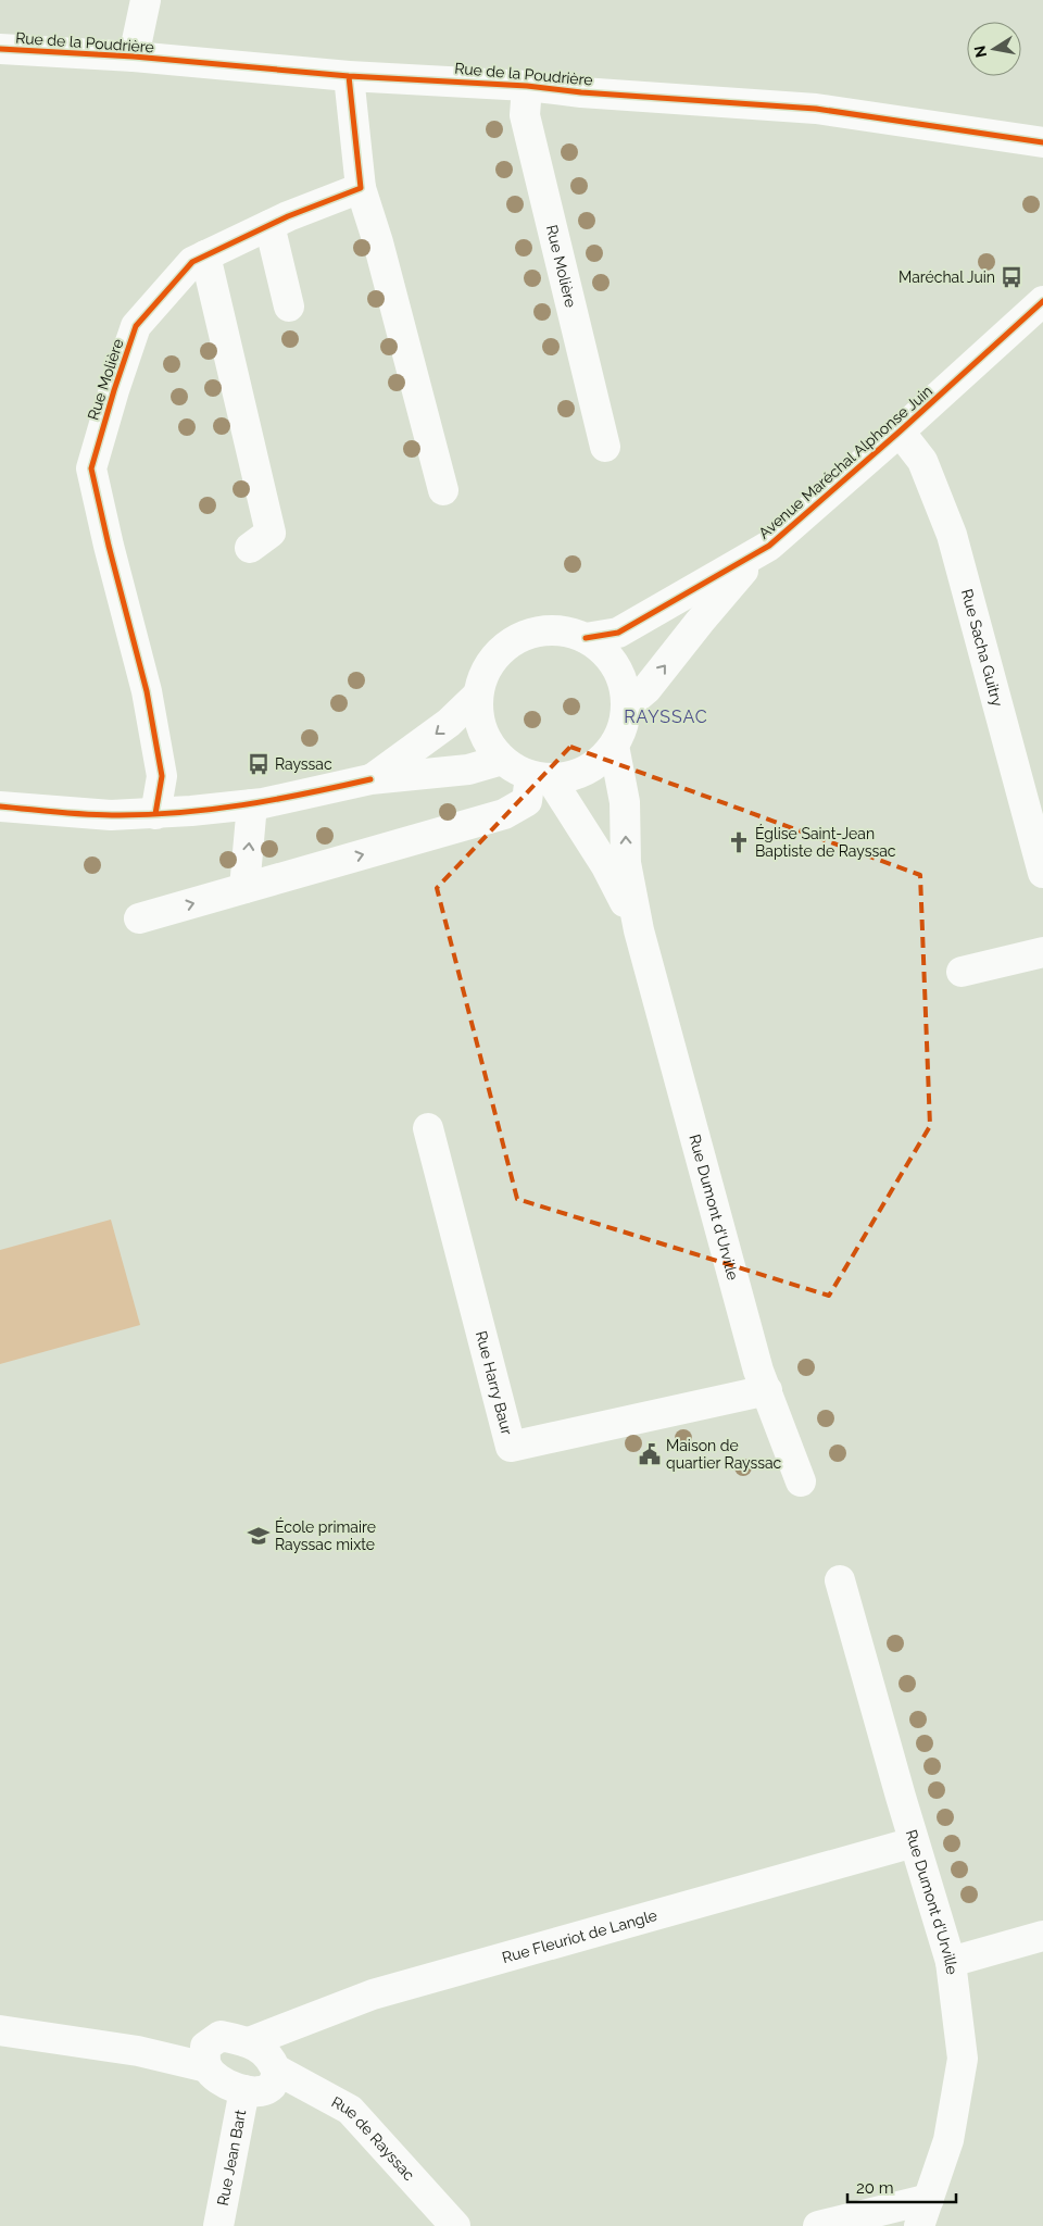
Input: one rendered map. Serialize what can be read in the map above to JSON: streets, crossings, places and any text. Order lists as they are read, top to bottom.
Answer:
{
  "streets": {
    "street": [
      "Rue de la Poudrière",
      "Rue Molière",
      "Avenue Maréchal Alphonse Juin",
      "Rue Sacha Guitry",
      "Rue Dumont d'Urville",
      "Rue Harry Baur",
      "Rue Fleuriot de Langle",
      "Rue de Rayssac",
      "Rue Jean Bart"
    ]
  },
  "crossings": [
    ["Rue de la Poudrière", "Rue Molière"],
    ["Avenue Maréchal Alphonse Juin", "Rue Sacha Guitry"],
    ["Avenue Maréchal Alphonse Juin", "Rue Dumont d'Urville"],
    ["Rue Dumont d'Urville", "Rue Harry Baur"],
    ["Rue Dumont d'Urville", "Rue Fleuriot de Langle"],
    ["Rue Fleuriot de Langle", "Rue de Rayssac"],
    ["Rue Fleuriot de Langle", "Rue Jean Bart"],
    ["Rue de Rayssac", "Rue Jean Bart"]
  ],
  "districts": ["RAYSSAC"],
  "places": {
    "bus stop": ["Maréchal Juin", "Rayssac"],
    "church": ["Église Saint-Jean Baptiste de Rayssac"],
    "public building": ["Maison de quartier Rayssac"],
    "school or university": ["École primaire Rayssac mixte"]
  },
  "scale_bar": "20 m",
  "north": "left"
}
